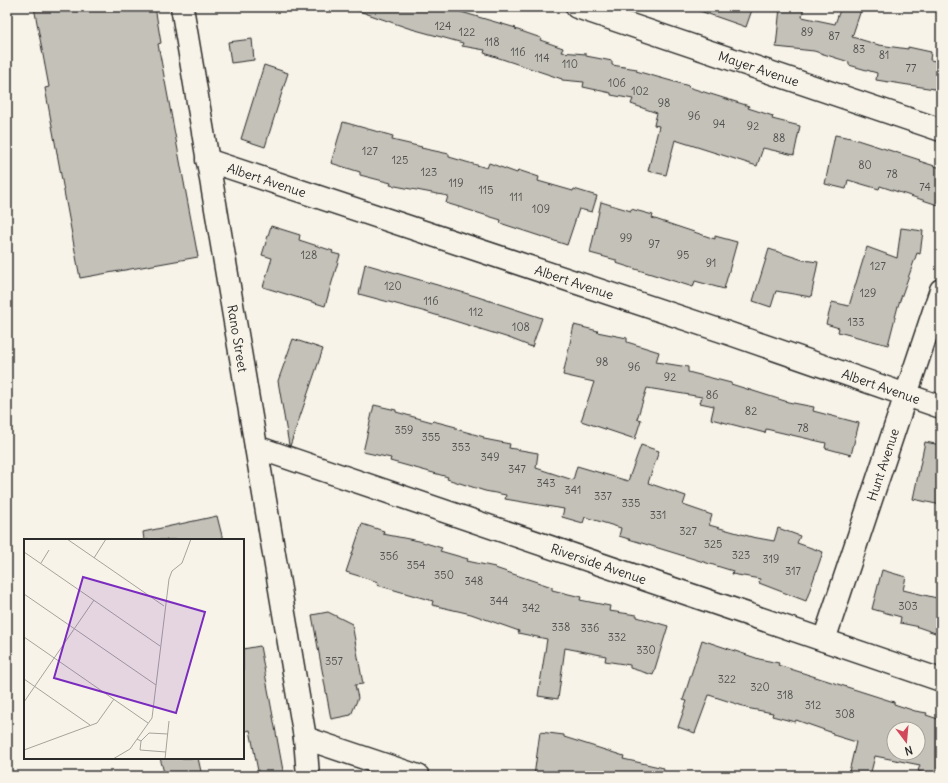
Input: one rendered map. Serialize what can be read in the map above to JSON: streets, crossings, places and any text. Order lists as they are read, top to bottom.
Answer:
{
  "streets": {
    "street": [
      "Mayer Avenue",
      "Albert Avenue",
      "Rano Street",
      "Hunt Avenue",
      "Riverside Avenue"
    ]
  },
  "crossings": [
    ["Albert Avenue", "Rano Street"],
    ["Albert Avenue", "Hunt Avenue"],
    ["Rano Street", "Riverside Avenue"],
    ["Hunt Avenue", "Riverside Avenue"]
  ],
  "house_numbers": [
    "124",
    "122",
    "89",
    "87",
    "118",
    "83",
    "116",
    "81",
    "114",
    "110",
    "77",
    "106",
    "102",
    "98",
    "96",
    "94",
    "92",
    "88",
    "127",
    "125",
    "80",
    "123",
    "78",
    "119",
    "74",
    "115",
    "111",
    "109",
    "99",
    "97",
    "128",
    "95",
    "91",
    "127",
    "120",
    "129",
    "116",
    "112",
    "133",
    "108",
    "98",
    "96",
    "92",
    "86",
    "82",
    "78",
    "359",
    "355",
    "353",
    "349",
    "347",
    "343",
    "341",
    "337",
    "335",
    "331",
    "327",
    "325",
    "323",
    "356",
    "319",
    "354",
    "317",
    "350",
    "348",
    "344",
    "303",
    "342",
    "338",
    "336",
    "332",
    "330",
    "357",
    "322",
    "320",
    "318",
    "312",
    "308"
  ],
  "north": "bottom"
}
